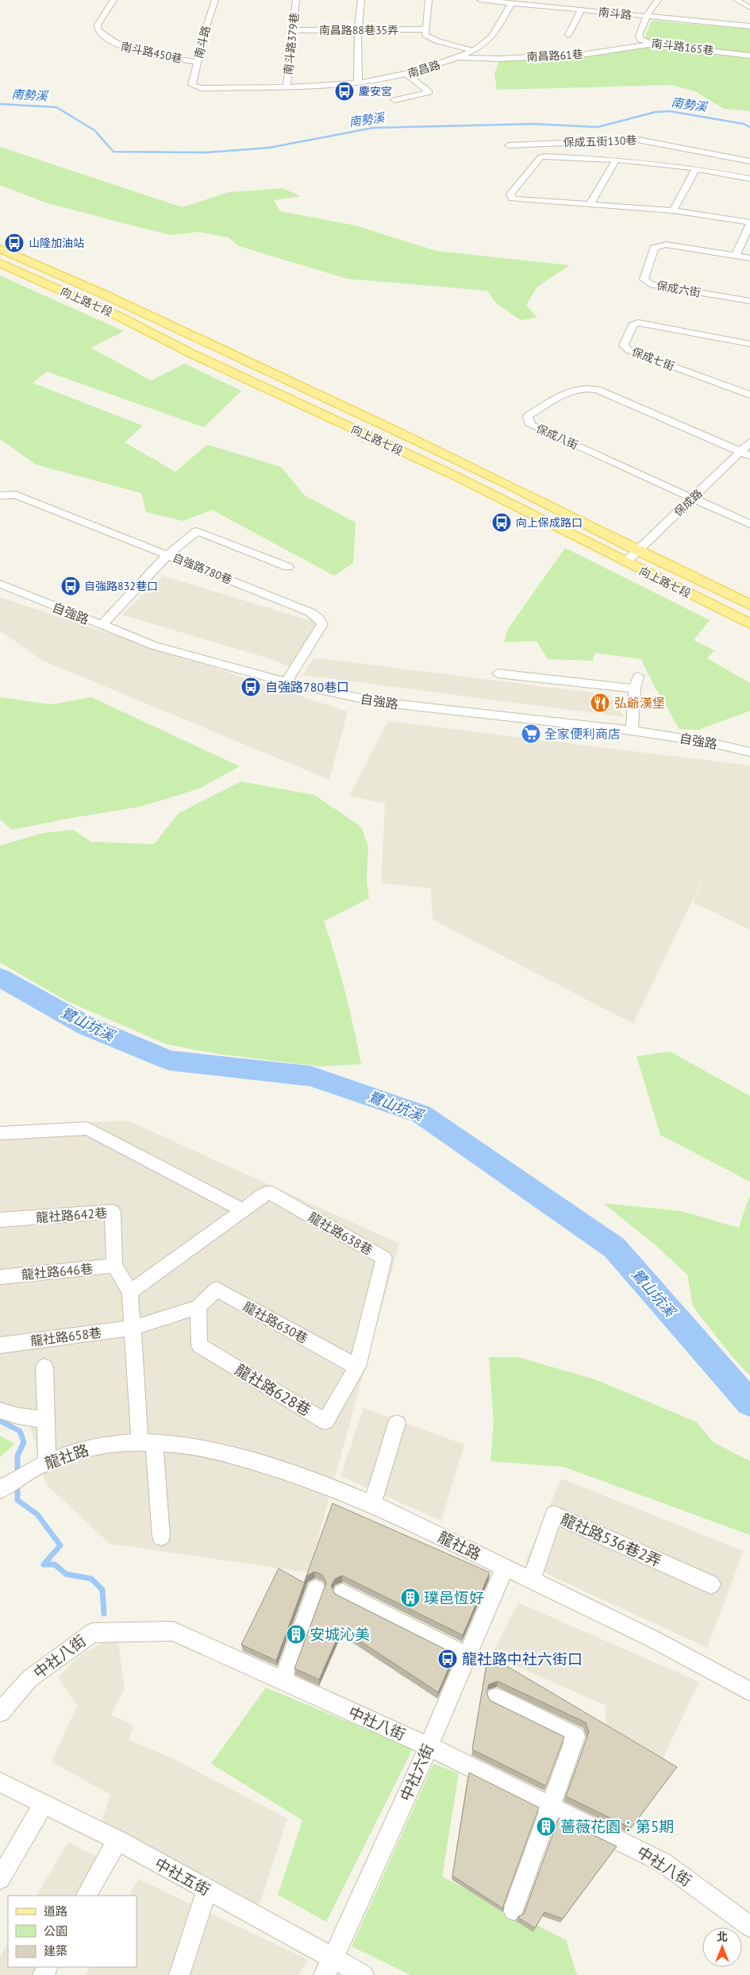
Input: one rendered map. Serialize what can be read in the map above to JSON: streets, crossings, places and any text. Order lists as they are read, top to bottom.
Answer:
{
  "streets": {
    "main road": ["向上路七段"],
    "street": [
      "南斗路",
      "南昌路88巷35弄",
      "南斗路379巷",
      "南斗路165巷",
      "南斗路450巷",
      "南昌路61巷",
      "南昌路",
      "保成五街130巷",
      "保成六街",
      "保成七街",
      "保成八街",
      "保成路",
      "自強路780巷",
      "自強路",
      "龍社路642巷",
      "龍社路638巷",
      "龍社路646巷",
      "龍社路630巷",
      "龍社路658巷",
      "龍社路628巷",
      "龍社路",
      "龍社路536巷2弄",
      "中社八街",
      "中社六街",
      "中社五街"
    ]
  },
  "crossings": [
    ["南斗路", "南斗路165巷"],
    ["南斗路", "南斗路450巷"],
    ["南斗路", "南昌路"],
    ["南昌路88巷35弄", "南斗路379巷"],
    ["南斗路379巷", "南昌路"],
    ["南斗路165巷", "南昌路61巷"],
    ["南昌路61巷", "南昌路"],
    ["向上路七段", "保成路"],
    ["保成八街", "保成路"],
    ["自強路780巷", "自強路"],
    ["龍社路642巷", "龍社路646巷"],
    ["龍社路638巷", "龍社路630巷"],
    ["龍社路638巷", "龍社路628巷"],
    ["龍社路630巷", "龍社路628巷"],
    ["龍社路", "龍社路536巷2弄"],
    ["龍社路", "中社六街"],
    ["中社八街", "中社六街"],
    ["中社六街", "中社五街"]
  ],
  "water": ["南勢溪", "鷺山坑溪"],
  "places": {
    "bus stop": [
      "慶安宮",
      "山隆加油站",
      "向上保成路口",
      "自強路832巷口",
      "自強路780巷口",
      "龍社路中社六街口"
    ],
    "restaurant": ["弘爺漢堡"],
    "supermarket": ["全家便利商店"],
    "building": ["璞邑恆好", "安城沁美", "薔薇花園：第5期"]
  },
  "legend": ["道路", "公園", "建築"],
  "north": "top"
}
